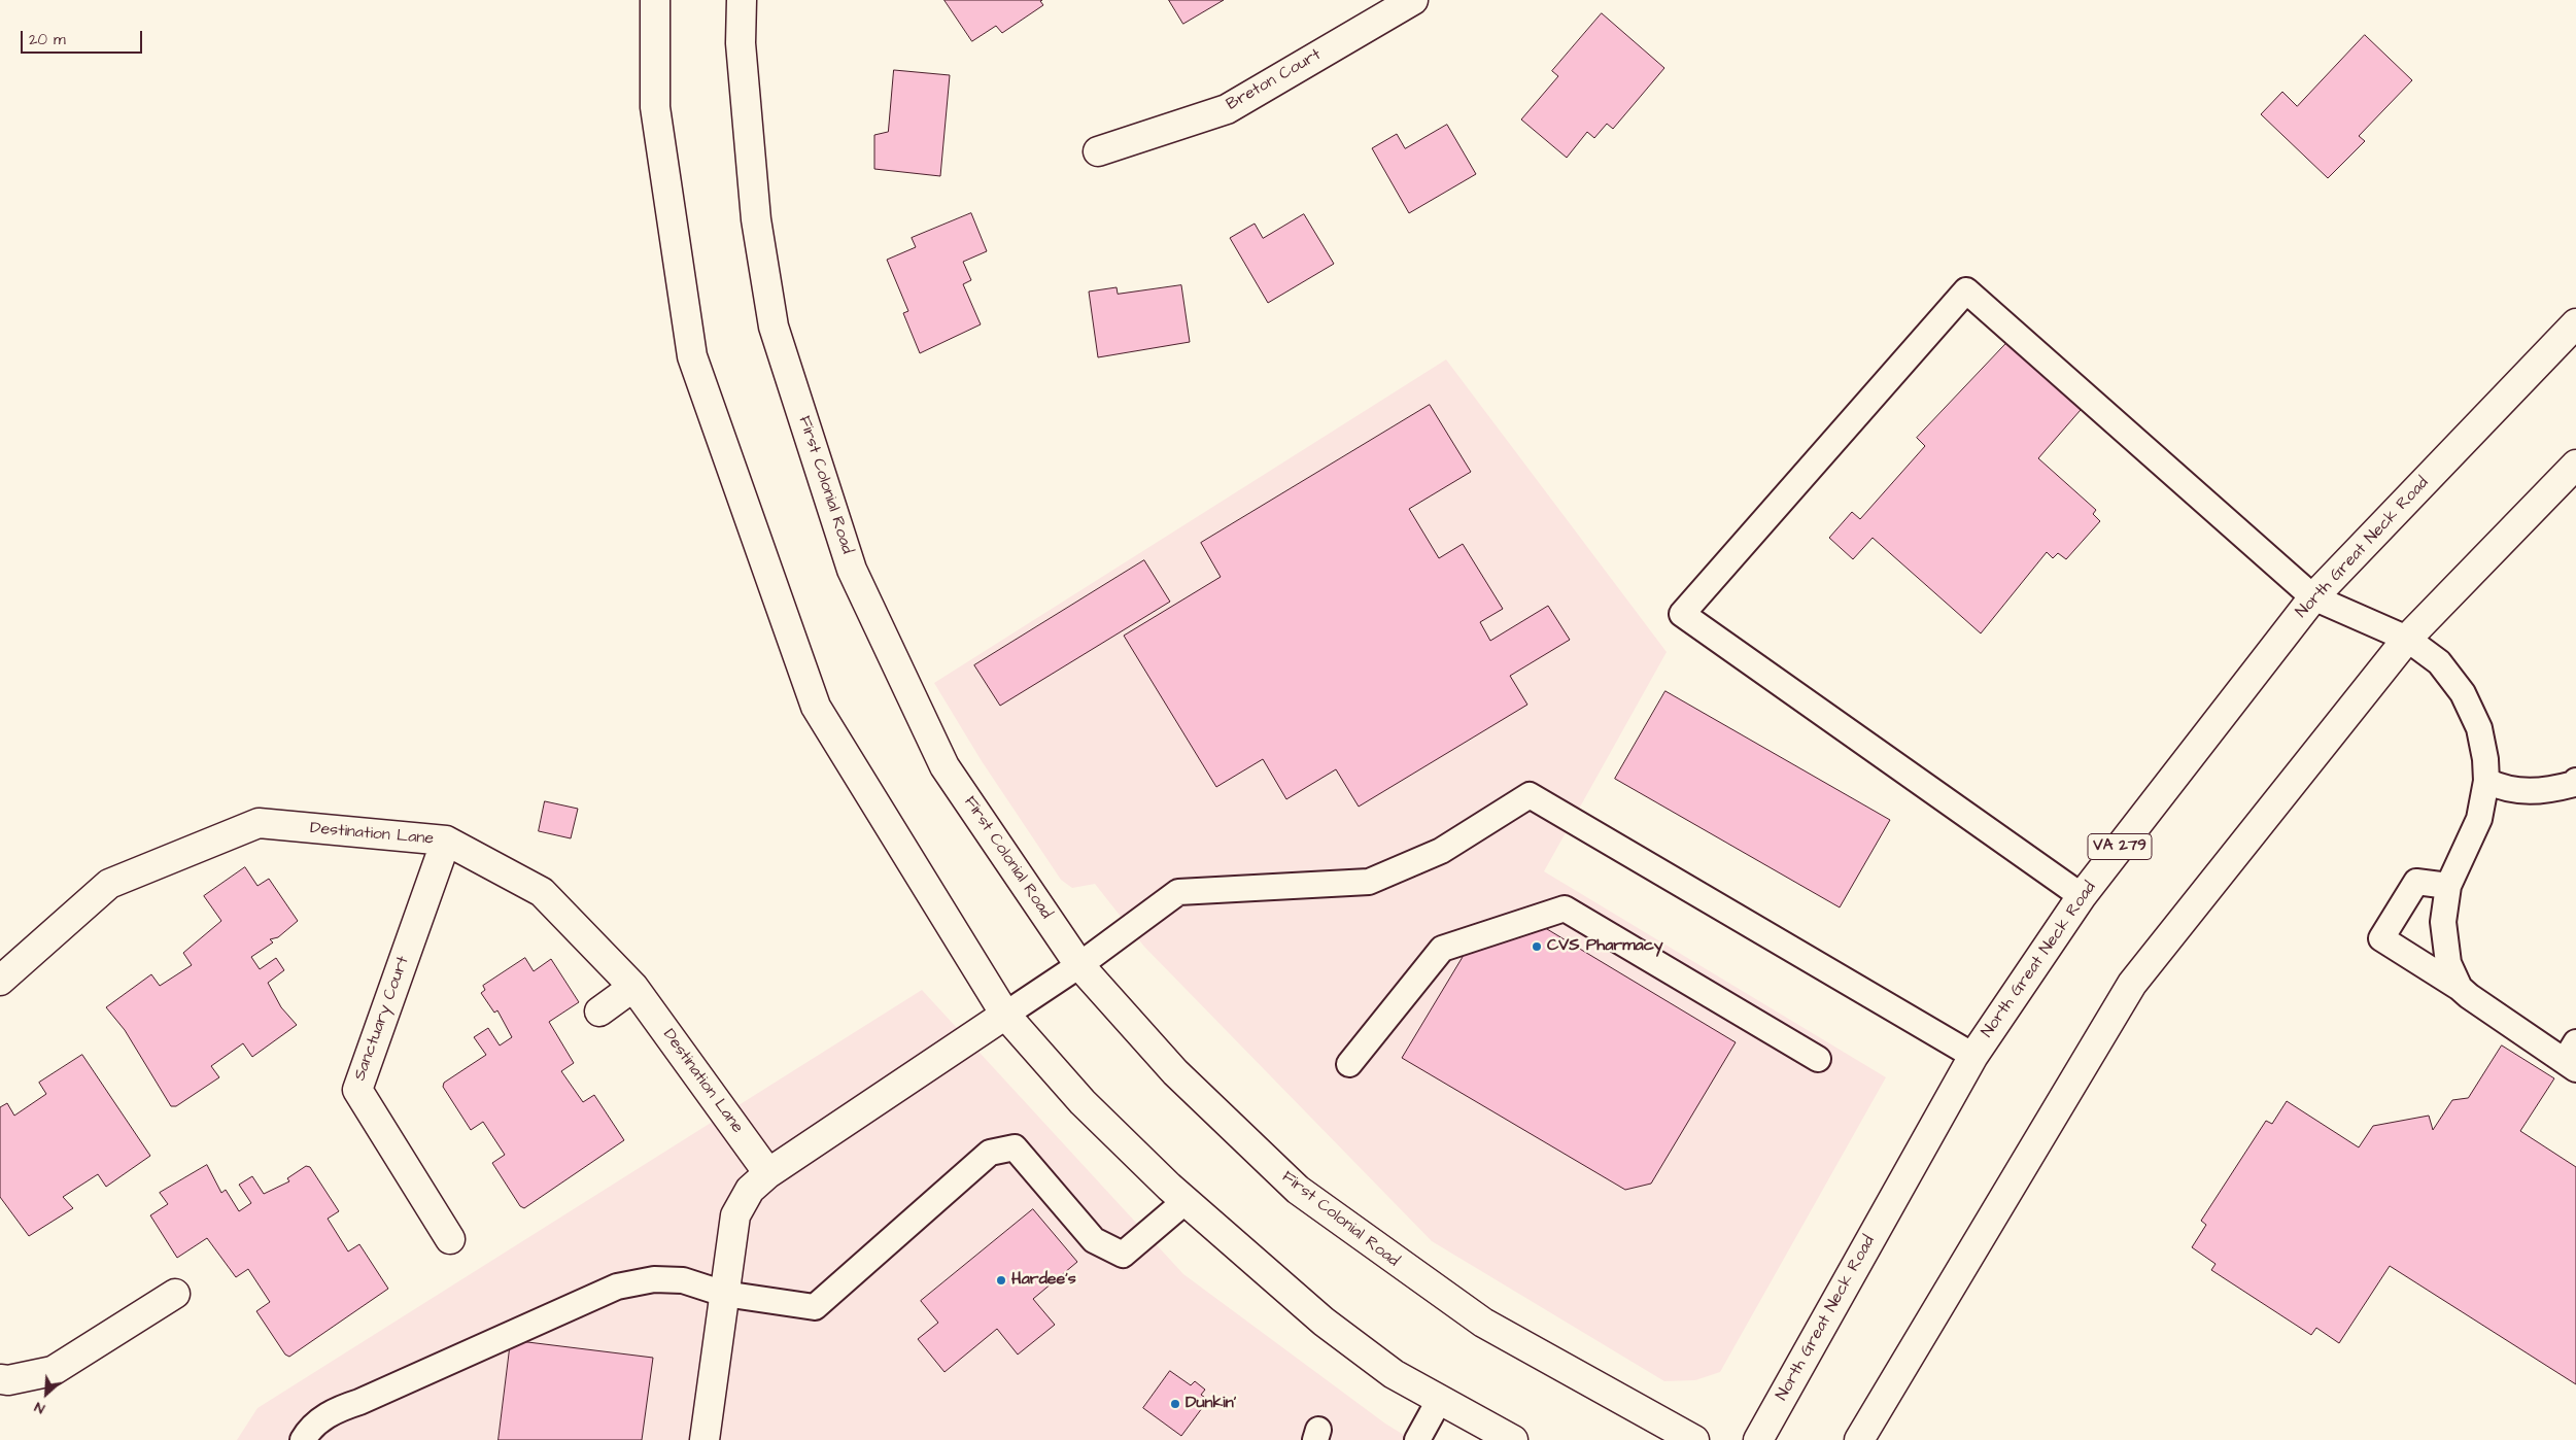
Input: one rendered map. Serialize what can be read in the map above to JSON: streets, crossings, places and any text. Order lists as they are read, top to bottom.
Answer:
{
  "streets": {
    "main road": [
      "Breton Court",
      "First Colonial Road",
      "North Great Neck Road",
      "Destination Lane",
      "VA 279",
      "Sanctuary Court"
    ]
  },
  "crossings": [
    ["Destination Lane", "Sanctuary Court"]
  ],
  "places": ["CVS Pharmacy", "Hardee's", "Dunkin'"],
  "scale_bar": "20 m",
  "north": "bottom left"
}
